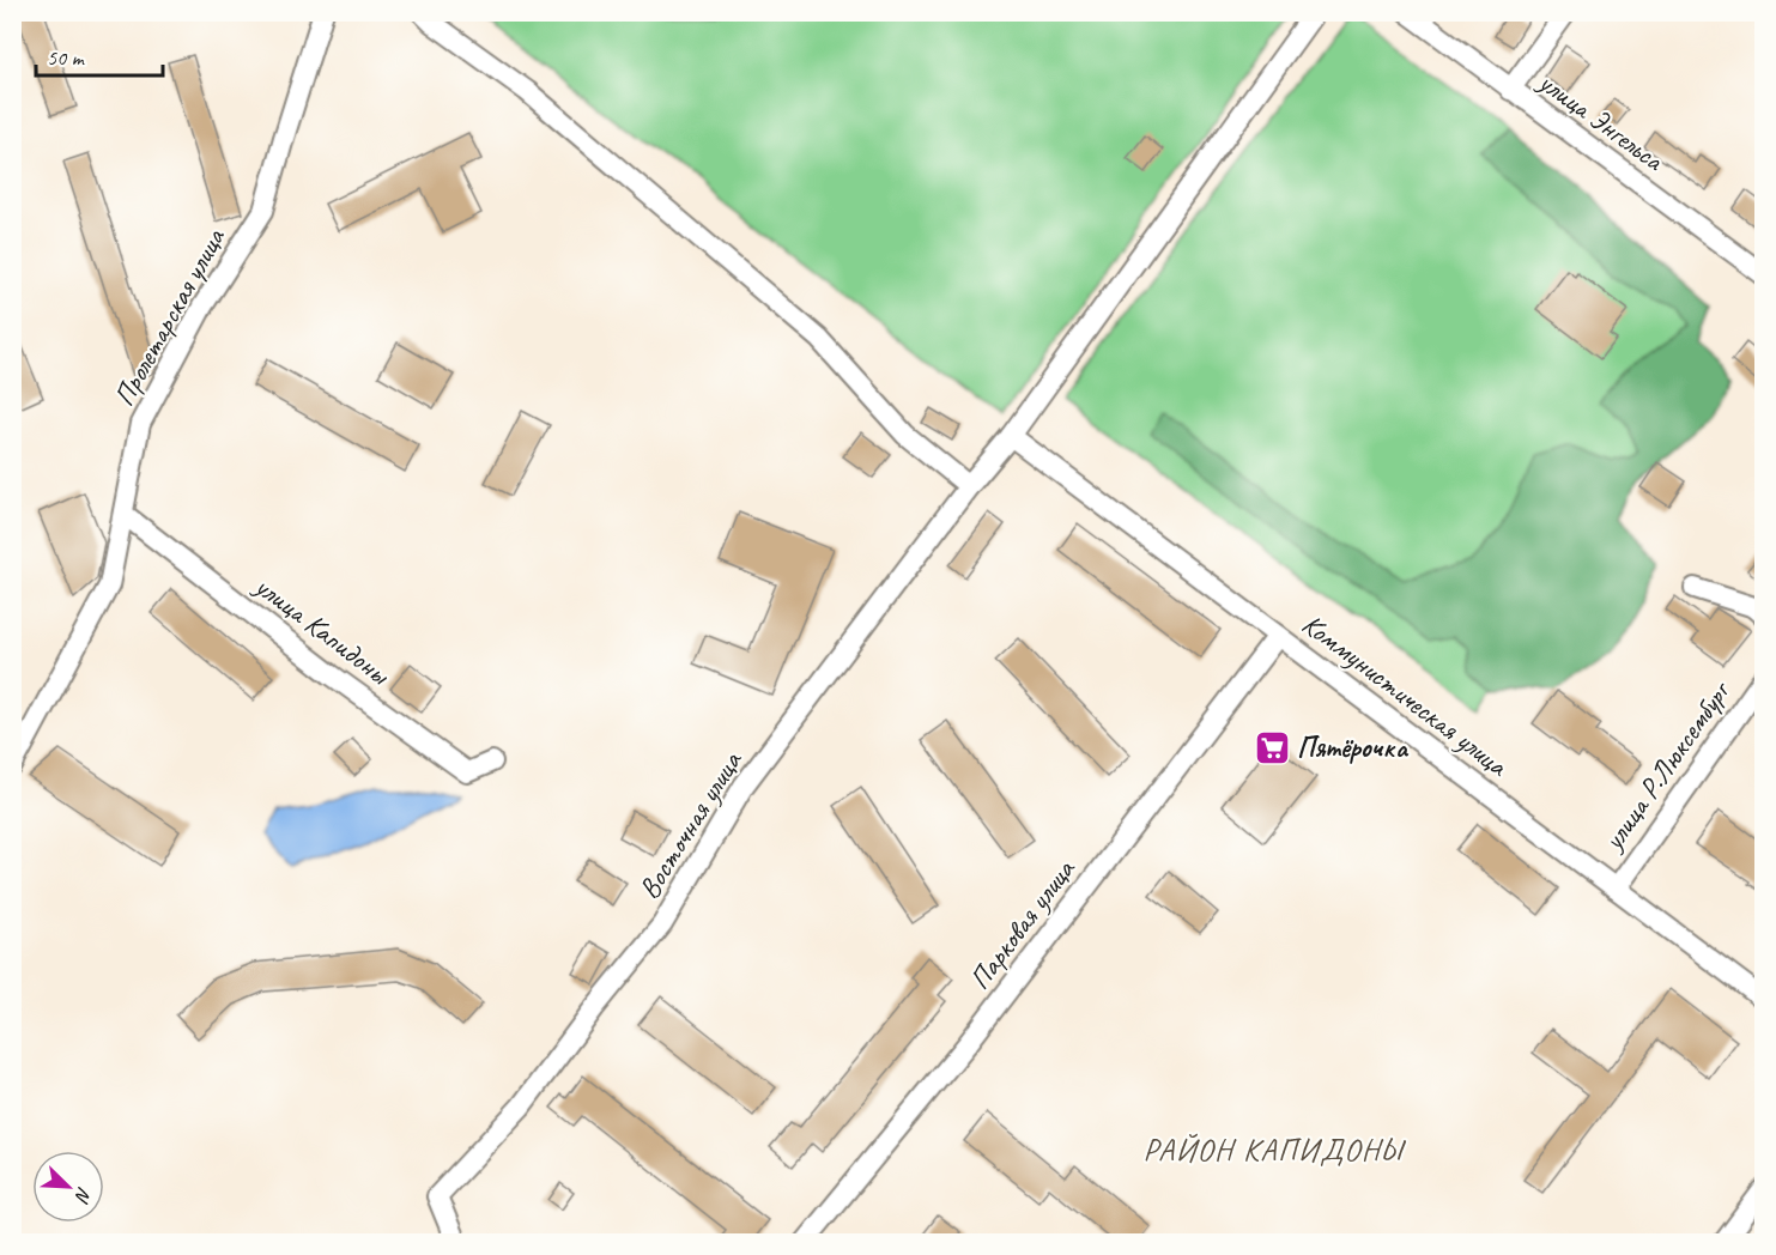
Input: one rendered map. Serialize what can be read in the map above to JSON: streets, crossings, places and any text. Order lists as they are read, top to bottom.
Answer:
{
  "streets": {
    "street": [
      "улица Энгельса",
      "Пролетарская улица",
      "улица Капидоны",
      "Коммунистическая улица",
      "улица Р.Люксембург",
      "Восточная улица",
      "Парковая улица"
    ]
  },
  "crossings": [
    ["Пролетарская улица", "улица Капидоны"],
    ["Коммунистическая улица", "улица Р.Люксембург"],
    ["Коммунистическая улица", "Восточная улица"],
    ["Коммунистическая улица", "Парковая улица"]
  ],
  "districts": ["РАЙОН КАПИДОНЫ"],
  "places": {
    "supermarket": ["Пятёрочка"]
  },
  "scale_bar": "50 m",
  "north": "bottom right"
}
